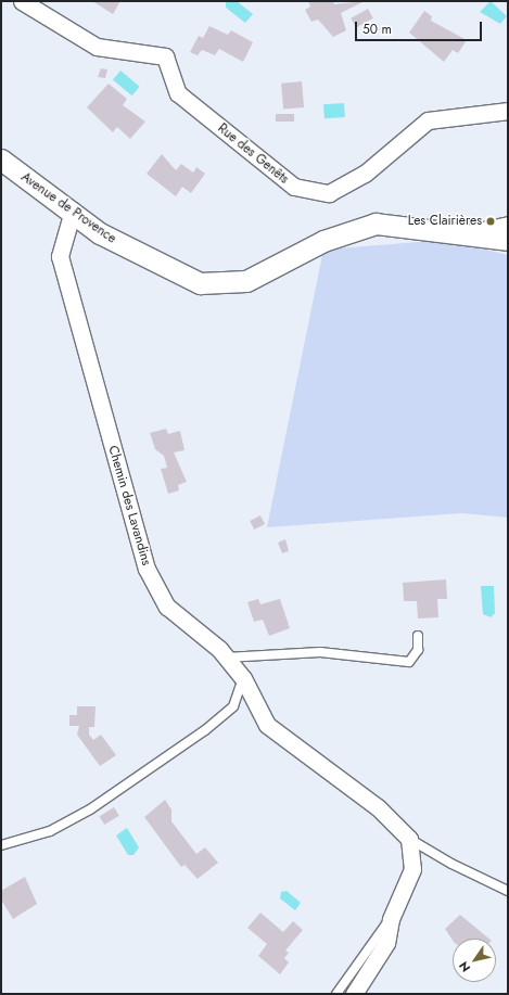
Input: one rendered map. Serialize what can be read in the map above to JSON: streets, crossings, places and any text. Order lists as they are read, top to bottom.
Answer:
{
  "streets": {
    "street": ["Rue des Genêts", "Avenue de Provence", "Chemin des Lavandins"]
  },
  "crossings": [
    ["Avenue de Provence", "Chemin des Lavandins"]
  ],
  "places": ["Les Clairières"],
  "scale_bar": "50 m",
  "north": "bottom left"
}
